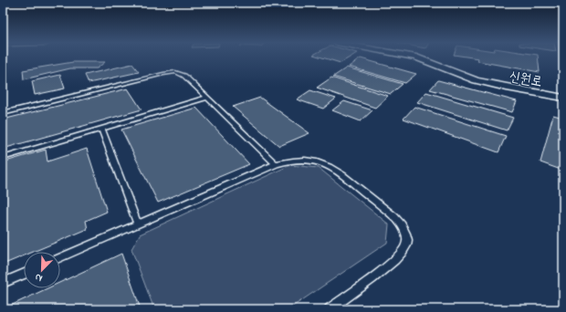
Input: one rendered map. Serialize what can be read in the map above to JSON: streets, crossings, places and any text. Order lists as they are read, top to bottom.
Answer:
{
  "streets": {
    "street": ["신원로"]
  },
  "north": "bottom left"
}
